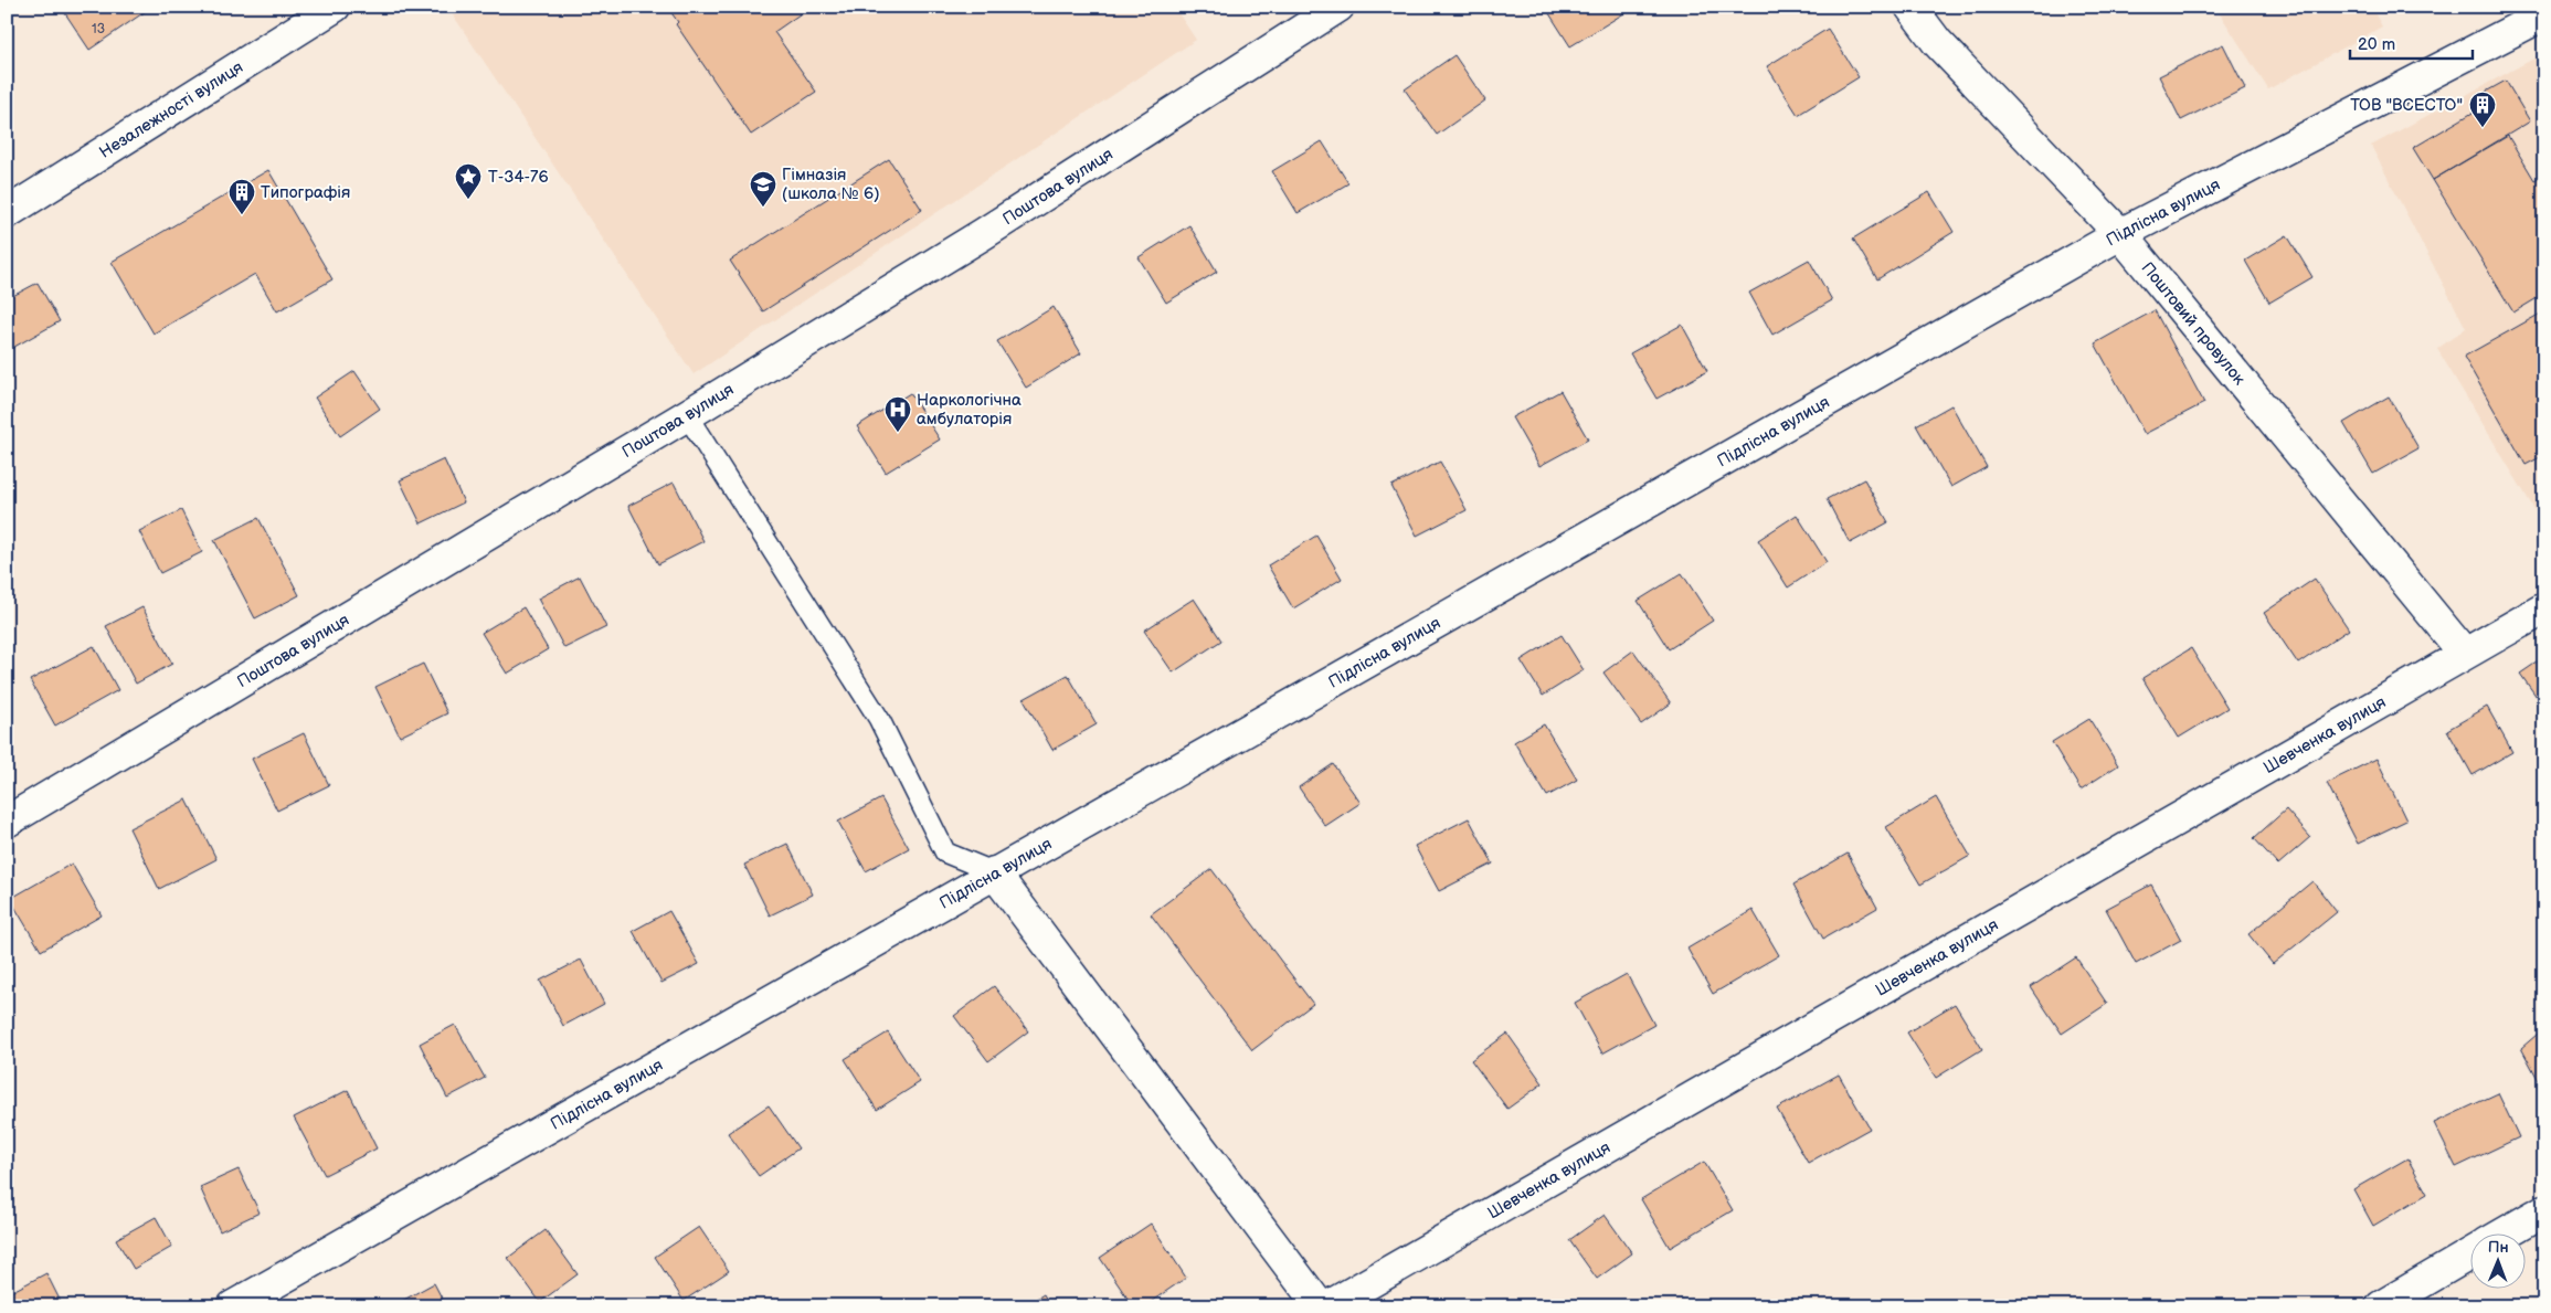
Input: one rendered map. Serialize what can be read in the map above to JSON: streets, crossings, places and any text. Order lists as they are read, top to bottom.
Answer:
{
  "streets": {
    "street": [
      "Незалежності вулиця",
      "Поштова вулиця",
      "Підлісна вулиця",
      "Поштовий провулок",
      "Шевченка вулиця"
    ]
  },
  "crossings": [
    ["Підлісна вулиця", "Поштовий провулок"],
    ["Поштовий провулок", "Шевченка вулиця"]
  ],
  "places": {
    "building": ["ТОВ \"ВСЕСТО\"", "Типографія"],
    "place": ["Т-34-76"],
    "school or university": ["Гімназія (школа № 6)"],
    "hospital": ["Наркологічна амбулаторія"]
  },
  "house_numbers": ["13"],
  "scale_bar": "20 m",
  "north": "top"
}
